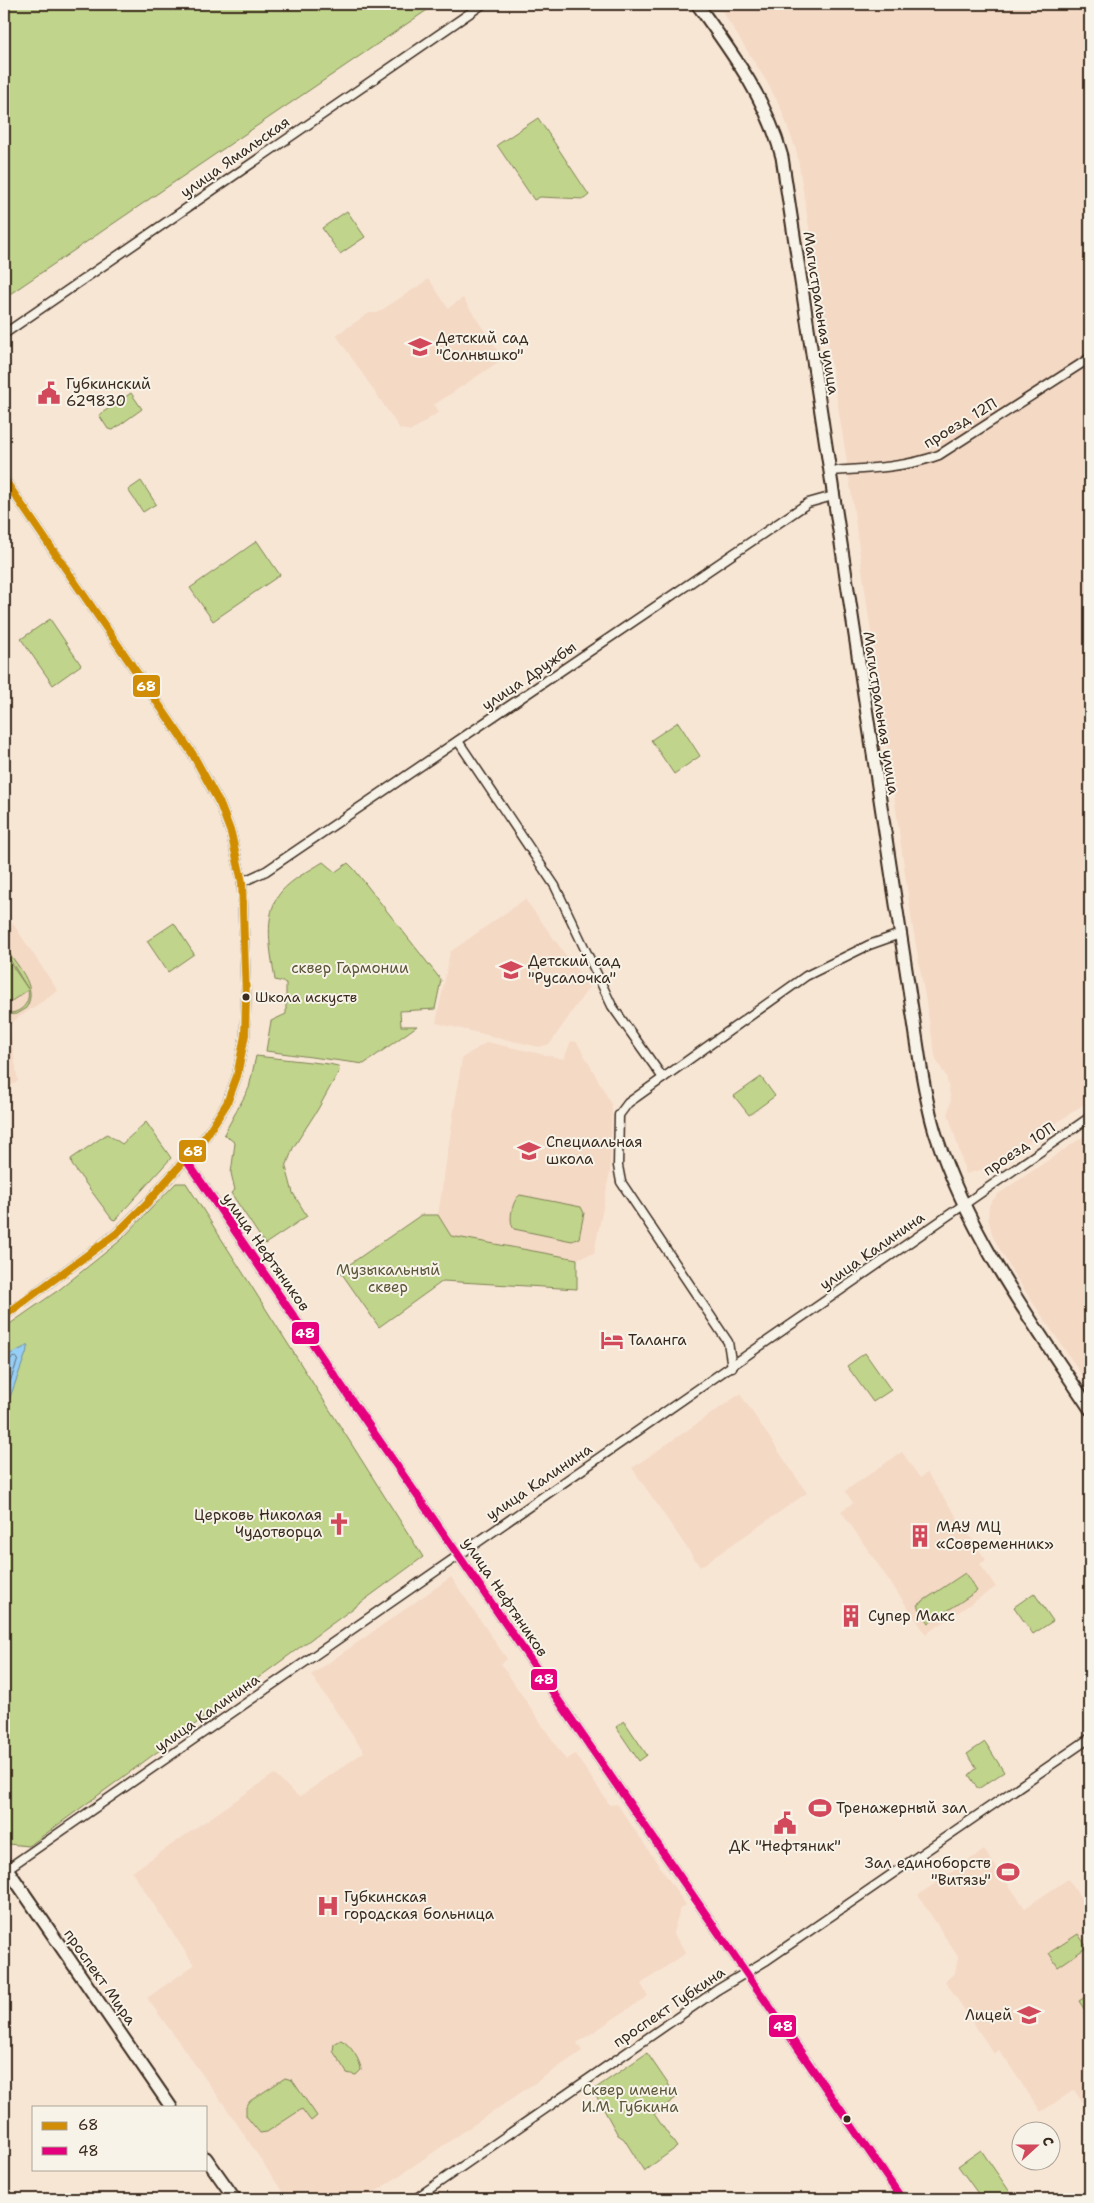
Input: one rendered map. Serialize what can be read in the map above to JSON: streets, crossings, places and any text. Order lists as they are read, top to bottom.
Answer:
{
  "streets": {
    "main road": ["Магистральная улица", "проспект Мира"],
    "street": [
      "улица Ямальская",
      "проезд 12П",
      "улица Дружбы",
      "проезд 10П",
      "улица Калинина",
      "улица Нефтяников",
      "проспект Губкина"
    ]
  },
  "crossings": [
    ["Магистральная улица", "проезд 12П"],
    ["Магистральная улица", "улица Дружбы"],
    ["Магистральная улица", "проезд 10П"],
    ["Магистральная улица", "улица Калинина"],
    ["проезд 10П", "улица Калинина"],
    ["улица Калинина", "улица Нефтяников"],
    ["улица Калинина", "проспект Мира"],
    ["улица Нефтяников", "проспект Губкина"]
  ],
  "parks": ["сквер Гармонии", "Музыкальный сквер", "Сквер имени И.М. Губкина"],
  "places": {
    "school or university": [
      "Детский сад \"Солнышко\"",
      "Детский сад \"Русалочка\"",
      "Специальная школа",
      "Лицей"
    ],
    "public building": ["Губкинский 629830", "ДК \"Нефтяник\""],
    "other": ["Школа искуств"],
    "hotel": ["Таланга"],
    "church": ["Церковь Николая Чудотворца"],
    "building": ["МАУ МЦ «Современник»", "Супер Макс"],
    "sports": ["Тренажерный зал", "Зал единоборств \"Витязь\""],
    "hospital": ["Губкинская городская больница"]
  },
  "lines": ["transit line 68", "transit line 48"],
  "legend": ["68", "48"],
  "north": "right"
}
